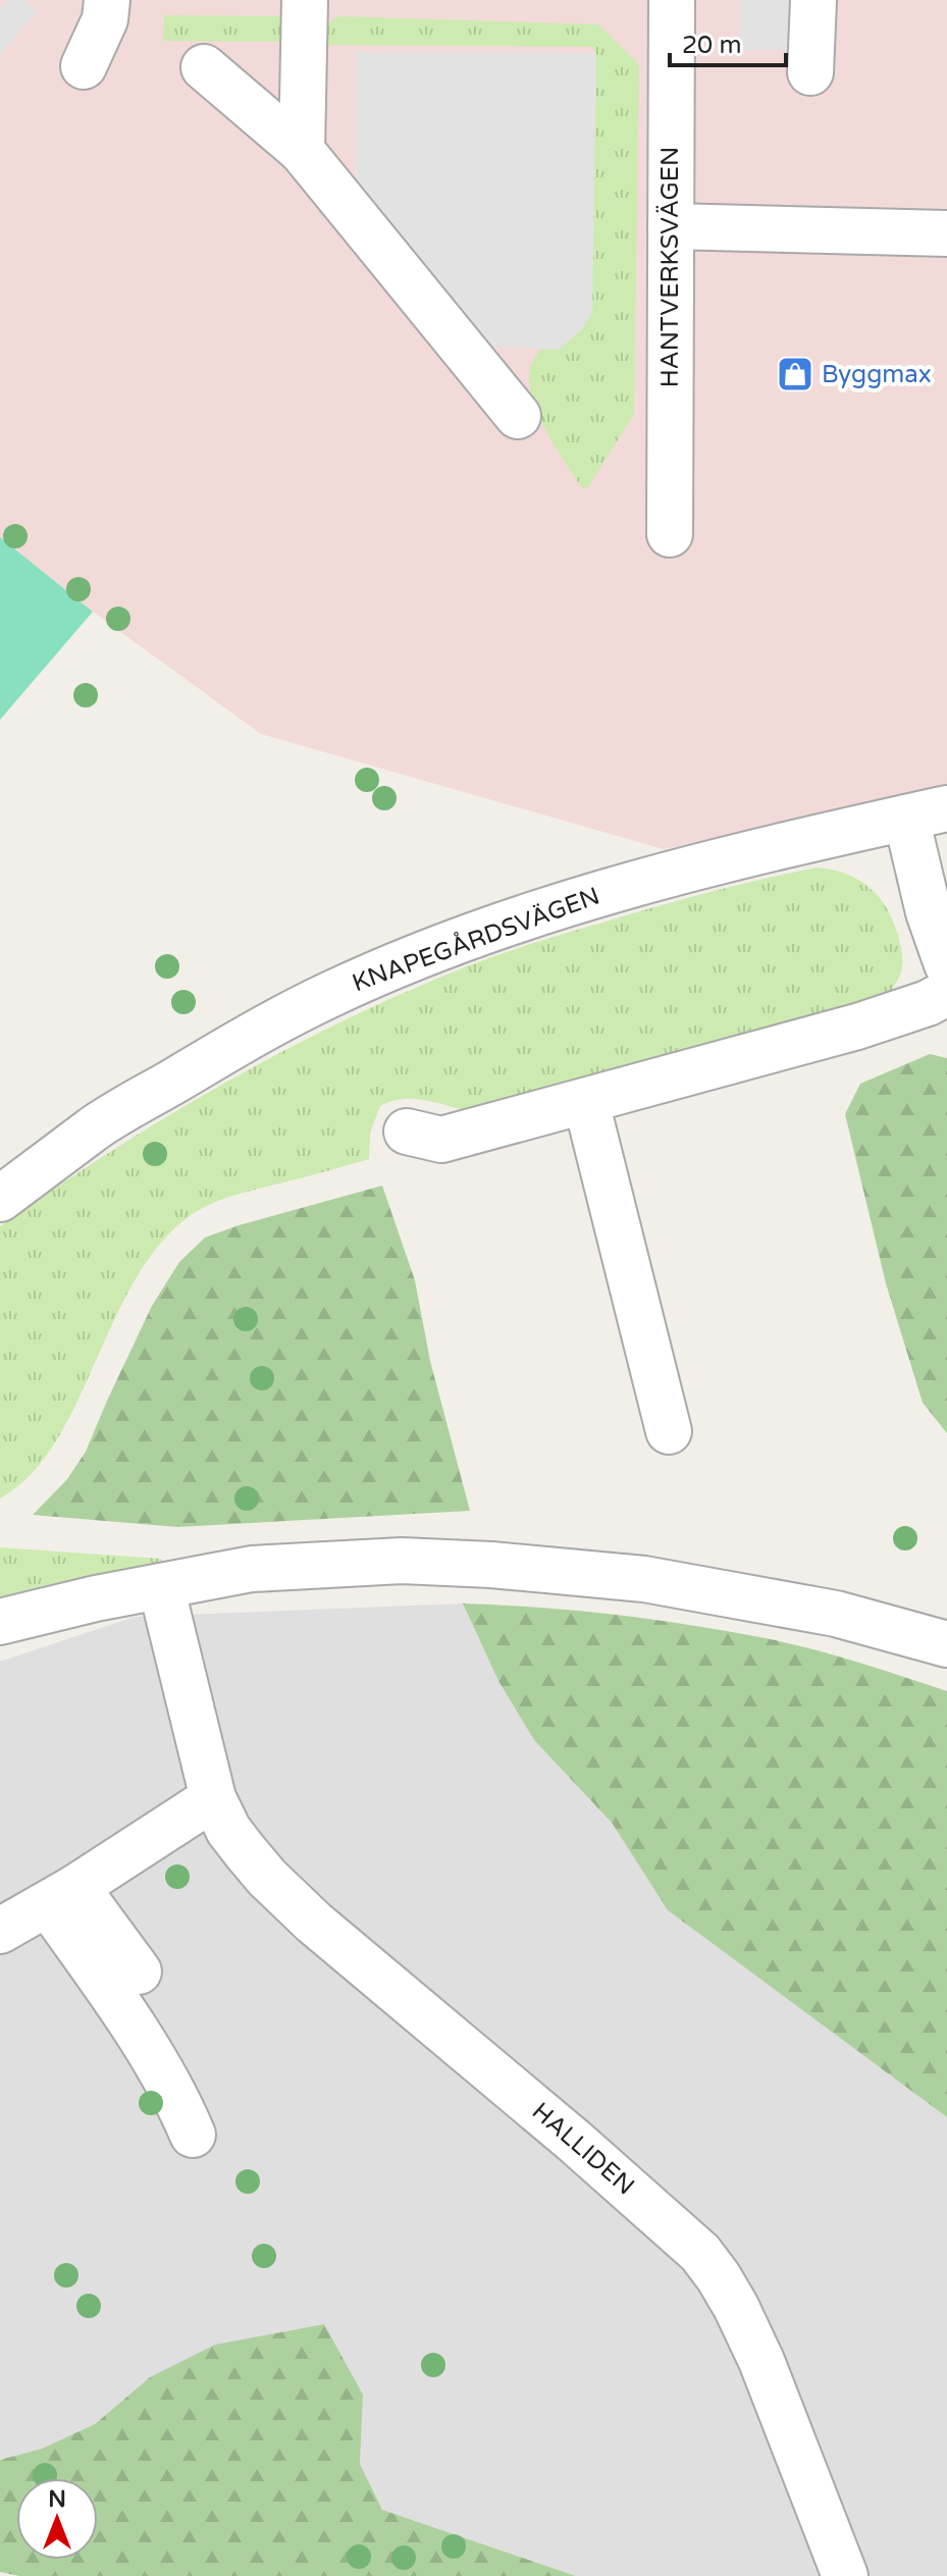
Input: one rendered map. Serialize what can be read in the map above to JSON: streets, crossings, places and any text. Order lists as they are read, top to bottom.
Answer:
{
  "streets": {
    "street": ["HANTVERKSVÄGEN", "KNAPEGÅRDSVÄGEN", "HALLIDEN"]
  },
  "places": {
    "shop": ["Byggmax"]
  },
  "scale_bar": "20 m",
  "north": "top"
}
